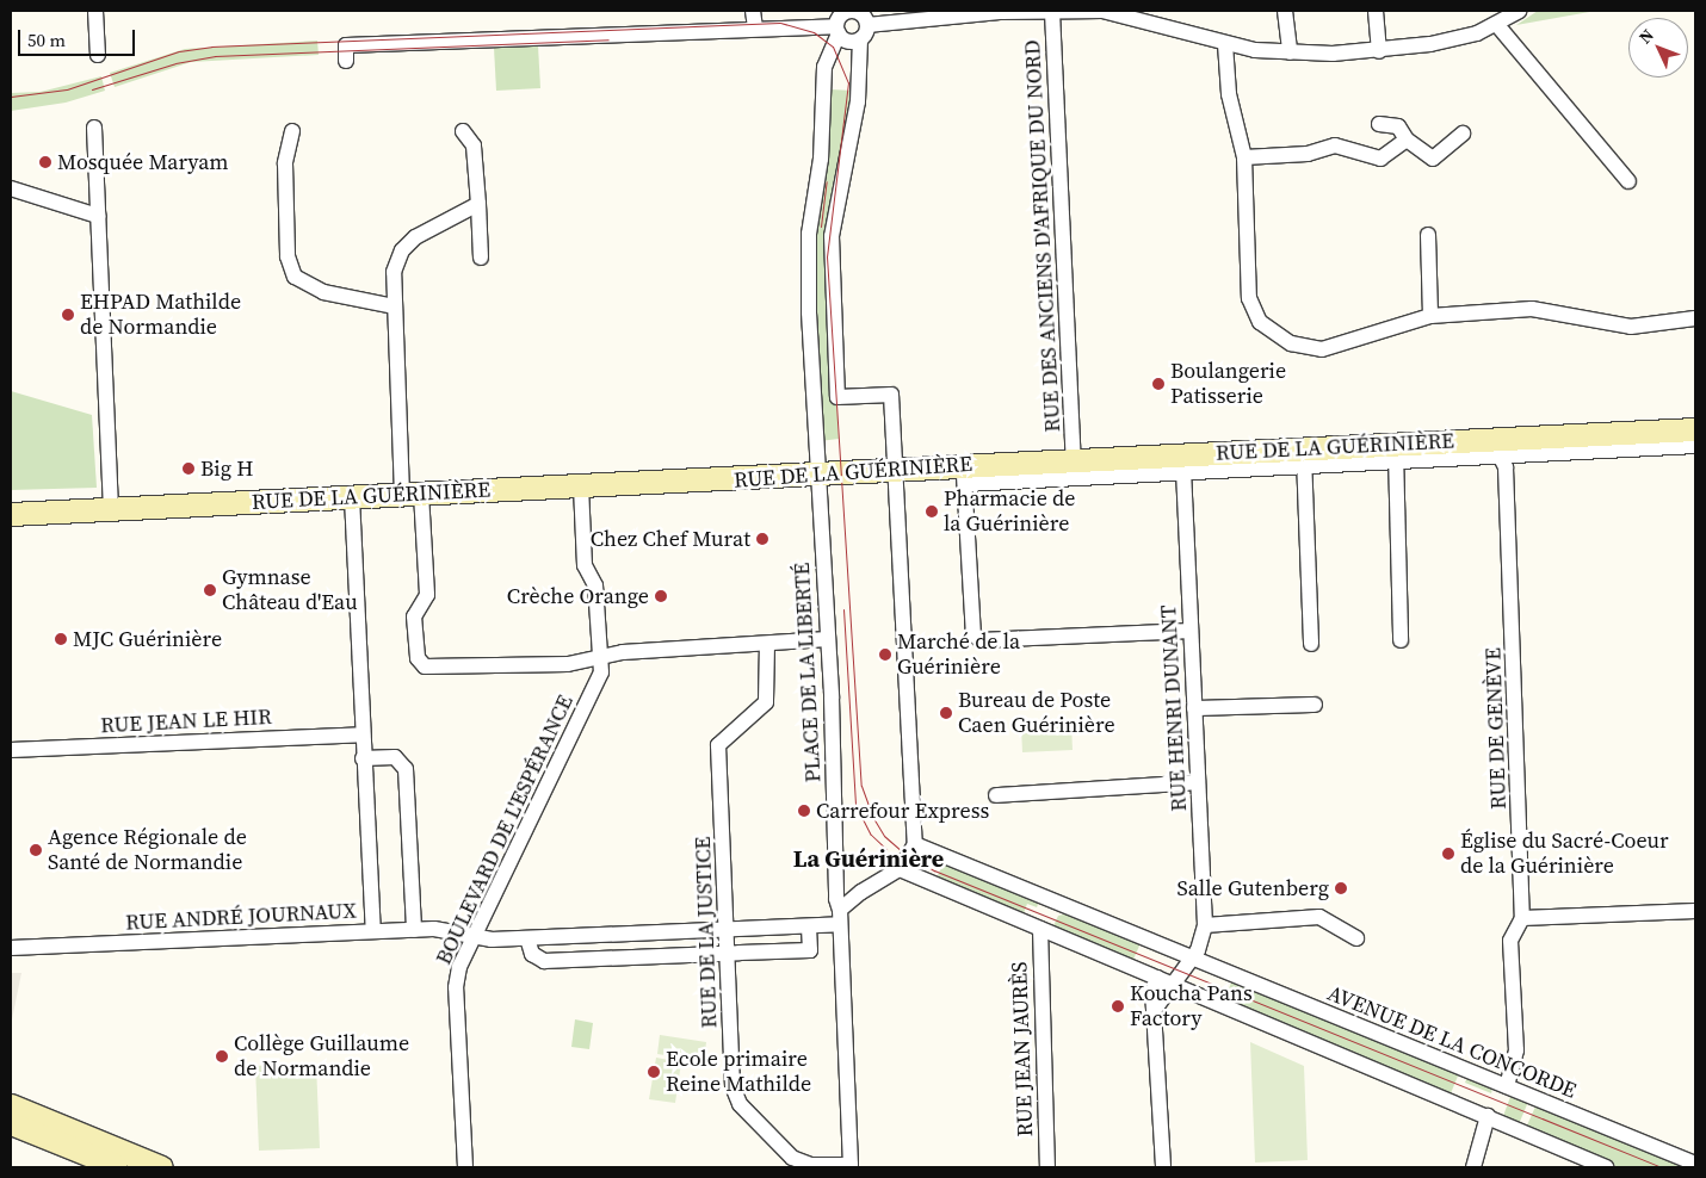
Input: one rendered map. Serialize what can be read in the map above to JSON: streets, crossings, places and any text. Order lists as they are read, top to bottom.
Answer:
{
  "streets": {
    "main road": ["RUE DE LA GUÉRINIÈRE"],
    "street": [
      "RUE DES ANCIENS D'AFRIQUE DU NORD",
      "PLACE DE LA LIBERTÉ",
      "RUE HENRI DUNANT",
      "RUE JEAN LE HIR",
      "RUE DE GENÈVE",
      "BOULEVARD DE L'ESPÉRANCE",
      "RUE ANDRÉ JOURNAUX",
      "RUE DE LA JUSTICE",
      "AVENUE DE LA CONCORDE",
      "RUE JEAN JAURÈS"
    ]
  },
  "crossings": [
    ["RUE DES ANCIENS D'AFRIQUE DU NORD", "RUE DE LA GUÉRINIÈRE"],
    ["RUE DE LA GUÉRINIÈRE", "PLACE DE LA LIBERTÉ"],
    ["RUE DE LA GUÉRINIÈRE", "RUE HENRI DUNANT"],
    ["RUE DE LA GUÉRINIÈRE", "RUE DE GENÈVE"],
    ["RUE DE LA GUÉRINIÈRE", "BOULEVARD DE L'ESPÉRANCE"],
    ["PLACE DE LA LIBERTÉ", "RUE ANDRÉ JOURNAUX"],
    ["PLACE DE LA LIBERTÉ", "RUE DE LA JUSTICE"],
    ["RUE HENRI DUNANT", "AVENUE DE LA CONCORDE"],
    ["RUE DE GENÈVE", "AVENUE DE LA CONCORDE"],
    ["BOULEVARD DE L'ESPÉRANCE", "RUE ANDRÉ JOURNAUX"],
    ["RUE ANDRÉ JOURNAUX", "RUE DE LA JUSTICE"]
  ],
  "districts": ["La Guérinière"],
  "places": [
    "Mosquée Maryam",
    "EHPAD Mathilde de Normandie",
    "Boulangerie Patisserie",
    "Big H",
    "Pharmacie de la Guérinière",
    "Chez Chef Murat",
    "Gymnase Château d'Eau",
    "Crèche Orange",
    "MJC Guérinière",
    "Marché de la Guérinière",
    "Bureau de Poste Caen Guérinière",
    "Carrefour Express",
    "Agence Régionale de Santé de Normandie",
    "Église du Sacré-Coeur de la Guérinière",
    "Salle Gutenberg",
    "Koucha Pans Factory",
    "Collège Guillaume de Normandie",
    "Ecole primaire Reine Mathilde"
  ],
  "scale_bar": "50 m",
  "north": "top left"
}
